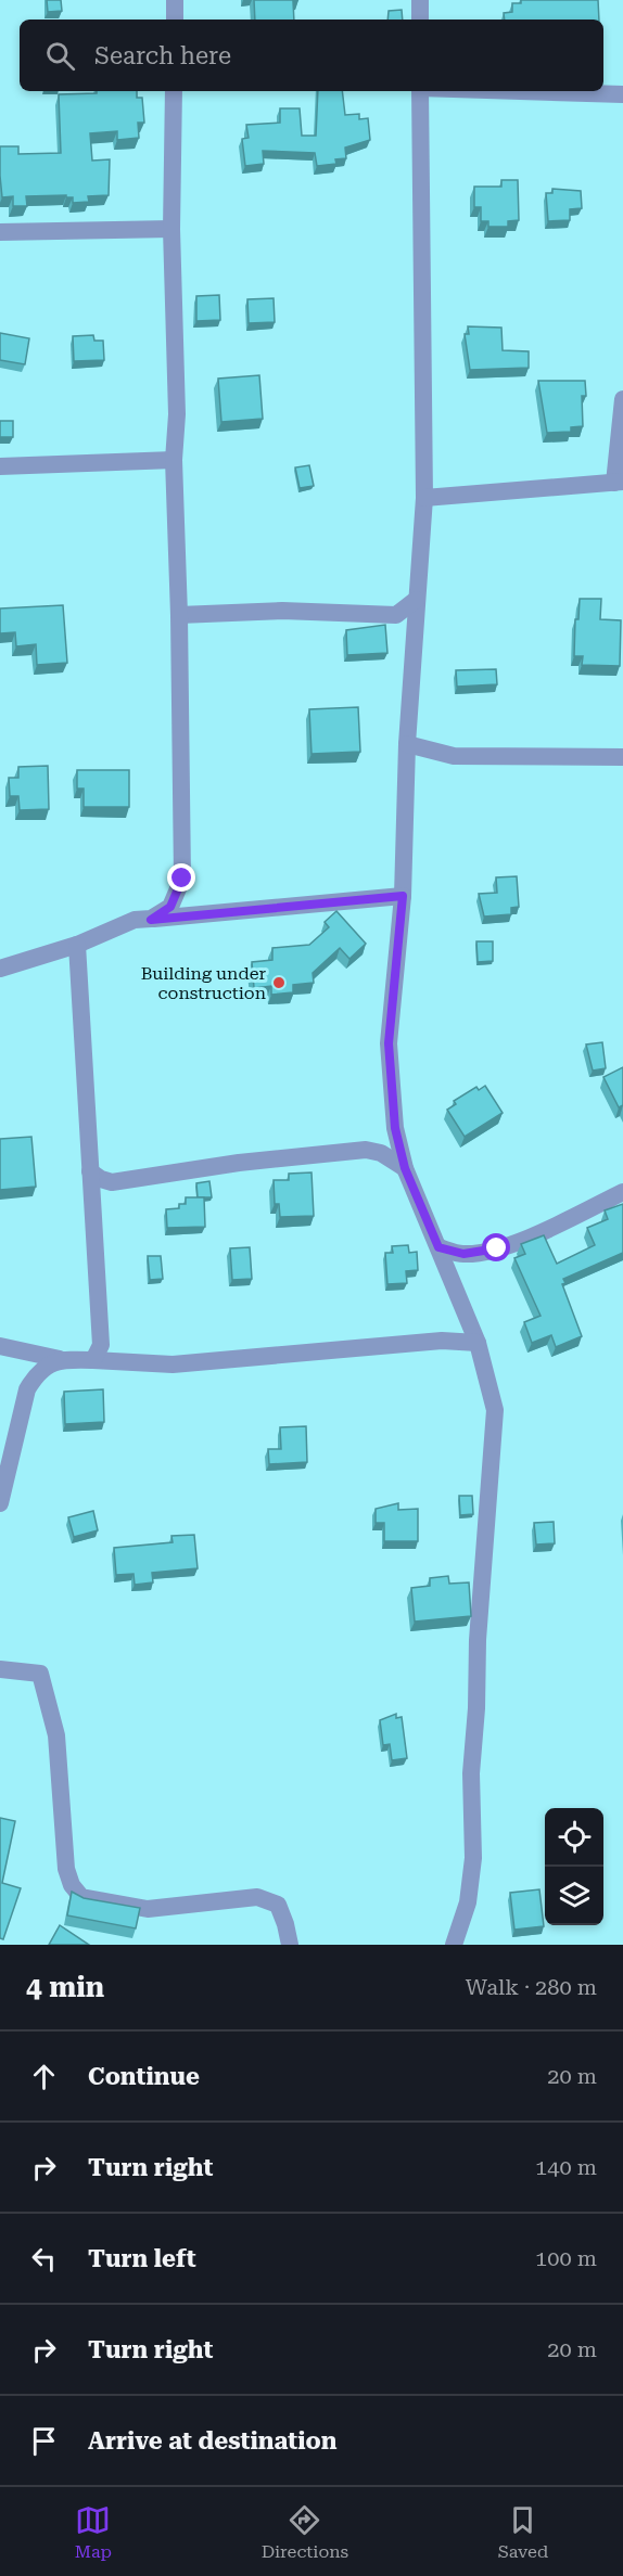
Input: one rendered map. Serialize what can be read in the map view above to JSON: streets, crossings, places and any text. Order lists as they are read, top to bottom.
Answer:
{
  "places": ["Building under construction"],
  "page": {
    "search": "Search here",
    "heading": ["4 min", "Walk · 280 m"],
    "list": [
      ["Continue", "20 m"],
      ["Turn right", "140 m"],
      ["Turn left", "100 m"],
      ["Turn right", "20 m"],
      "Arrive at destination"
    ],
    "nav": ["Map", "Directions", "Saved"]
  }
}
